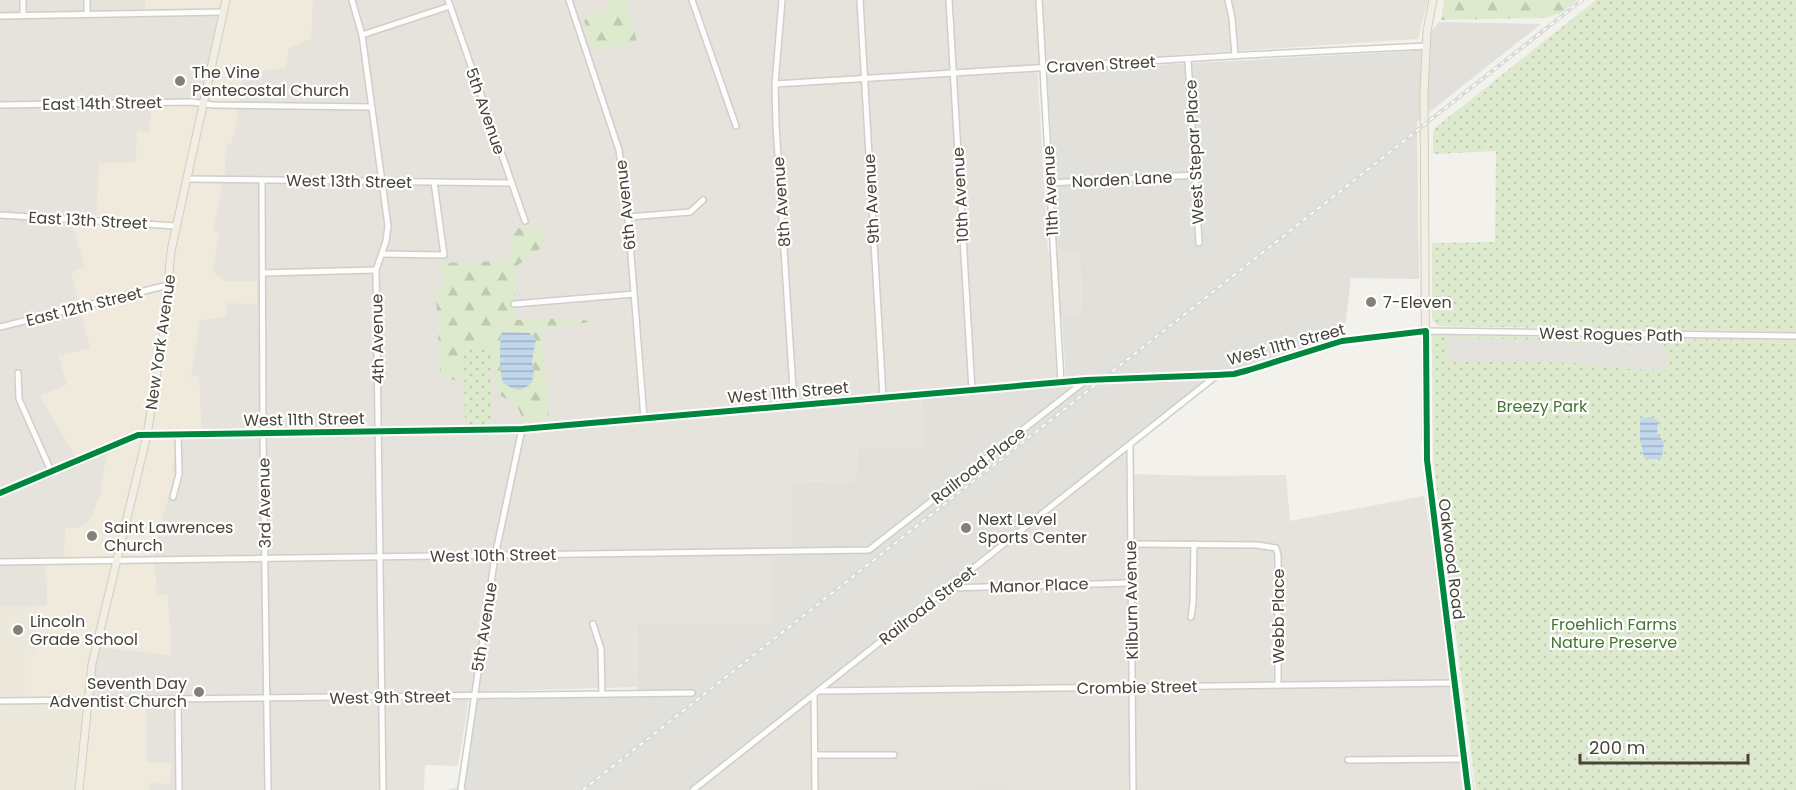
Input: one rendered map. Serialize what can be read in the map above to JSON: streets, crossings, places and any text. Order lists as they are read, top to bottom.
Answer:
{
  "streets": {
    "main road": ["New York Avenue", "Oakwood Road"],
    "street": [
      "Craven Street",
      "East 14th Street",
      "5th Avenue",
      "West Stepar Place",
      "Norden Lane",
      "West 13th Street",
      "11th Avenue",
      "10th Avenue",
      "9th Avenue",
      "8th Avenue",
      "6th Avenue",
      "East 13th Street",
      "East 12th Street",
      "West Rogues Path",
      "4th Avenue",
      "West 11th Street",
      "Railroad Place",
      "3rd Avenue",
      "West 10th Street",
      "Manor Place",
      "Kilburn Avenue",
      "Railroad Street",
      "Webb Place",
      "Crombie Street",
      "West 9th Street"
    ]
  },
  "crossings": [
    ["Craven Street", "West Stepar Place"],
    ["Craven Street", "11th Avenue"],
    ["Craven Street", "10th Avenue"],
    ["Craven Street", "9th Avenue"],
    ["Craven Street", "8th Avenue"],
    ["Craven Street", "Oakwood Road"],
    ["East 14th Street", "4th Avenue"],
    ["East 14th Street", "New York Avenue"],
    ["5th Avenue", "West 13th Street"],
    ["5th Avenue", "West 11th Street"],
    ["5th Avenue", "West 10th Street"],
    ["5th Avenue", "West 9th Street"],
    ["West Stepar Place", "Norden Lane"],
    ["Norden Lane", "11th Avenue"],
    ["West 13th Street", "4th Avenue"],
    ["West 13th Street", "New York Avenue"],
    ["West 13th Street", "3rd Avenue"],
    ["11th Avenue", "West 11th Street"],
    ["10th Avenue", "West 11th Street"],
    ["9th Avenue", "West 11th Street"],
    ["8th Avenue", "West 11th Street"],
    ["6th Avenue", "West 11th Street"],
    ["East 13th Street", "New York Avenue"],
    ["East 12th Street", "New York Avenue"],
    ["West Rogues Path", "West 11th Street"],
    ["West Rogues Path", "Oakwood Road"],
    ["4th Avenue", "West 11th Street"],
    ["4th Avenue", "West 10th Street"],
    ["4th Avenue", "West 9th Street"],
    ["New York Avenue", "West 11th Street"],
    ["New York Avenue", "West 10th Street"],
    ["New York Avenue", "West 9th Street"],
    ["West 11th Street", "Railroad Place"],
    ["West 11th Street", "3rd Avenue"],
    ["West 11th Street", "Oakwood Road"],
    ["West 11th Street", "Railroad Street"],
    ["Railroad Place", "West 10th Street"],
    ["3rd Avenue", "West 10th Street"],
    ["3rd Avenue", "West 9th Street"],
    ["Oakwood Road", "Crombie Street"],
    ["Manor Place", "Kilburn Avenue"],
    ["Manor Place", "Railroad Street"],
    ["Kilburn Avenue", "Railroad Street"],
    ["Kilburn Avenue", "Crombie Street"],
    ["Railroad Street", "Crombie Street"],
    ["Webb Place", "Crombie Street"]
  ],
  "parks": ["Breezy Park", "Froehlich Farms Nature Preserve"],
  "places": [
    "The Vine Pentecostal Church",
    "7-Eleven",
    "Next Level Sports Center",
    "Saint Lawrences Church",
    "Lincoln Grade School",
    "Seventh Day Adventist Church"
  ],
  "scale_bar": "200 m"
}
